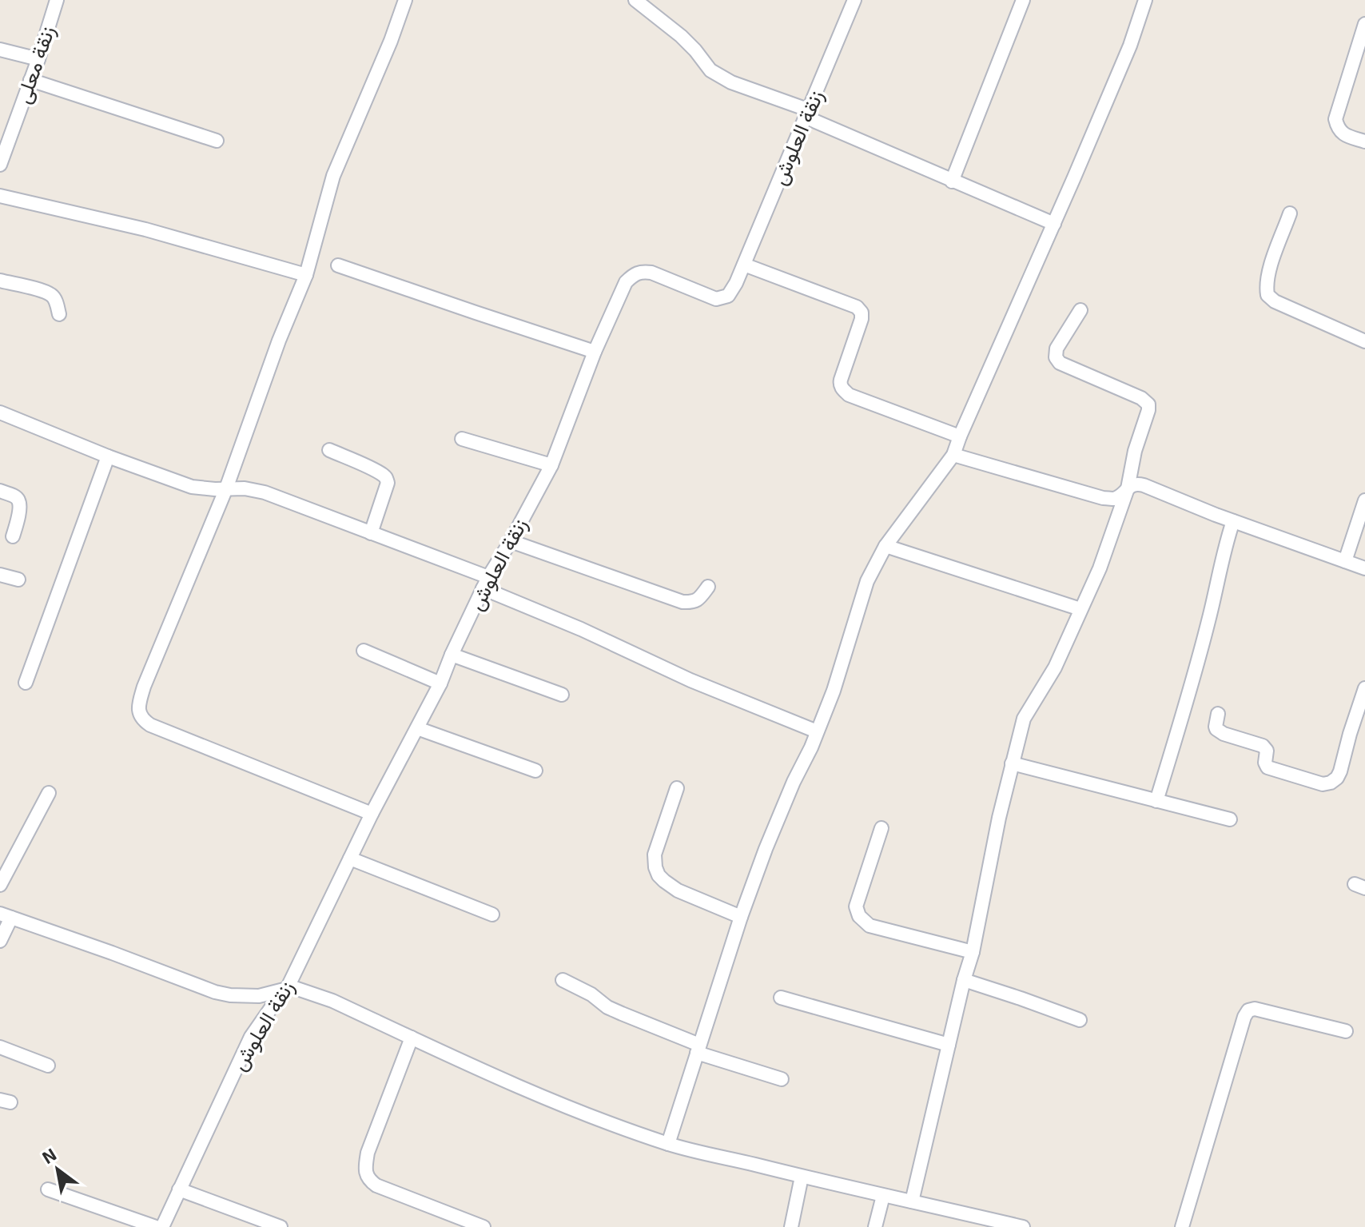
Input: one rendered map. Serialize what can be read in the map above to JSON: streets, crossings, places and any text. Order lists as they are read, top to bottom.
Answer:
{
  "streets": {
    "street": ["زنقة معلى", "زنقة العلوش"]
  },
  "north": "top left"
}
